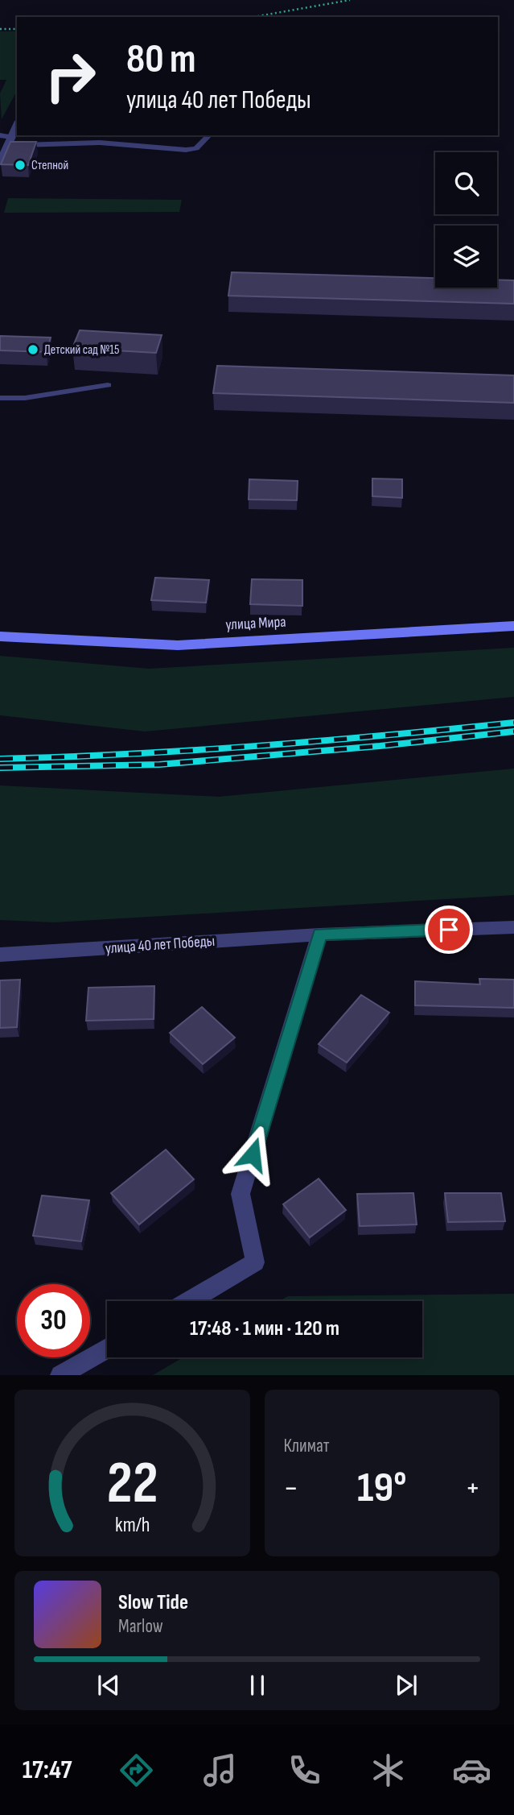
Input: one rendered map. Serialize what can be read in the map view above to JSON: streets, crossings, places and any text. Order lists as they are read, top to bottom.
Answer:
{
  "streets": {
    "street": ["улица Мира", "улица 40 лет Победы"]
  },
  "places": ["Степной", "Детский сад №15"],
  "page": {
    "turn": ["80 m", "улица 40 лет Победы"],
    "limit": "30",
    "trip": "17:48 · 1 мин · 120 m",
    "tile": "Климат",
    "heat": ["−", "19°", "+"],
    "song": ["Slow Tide", "Marlow"],
    "tabs": "17:47",
    "gauge": ["22", "km/h"]
  }
}
